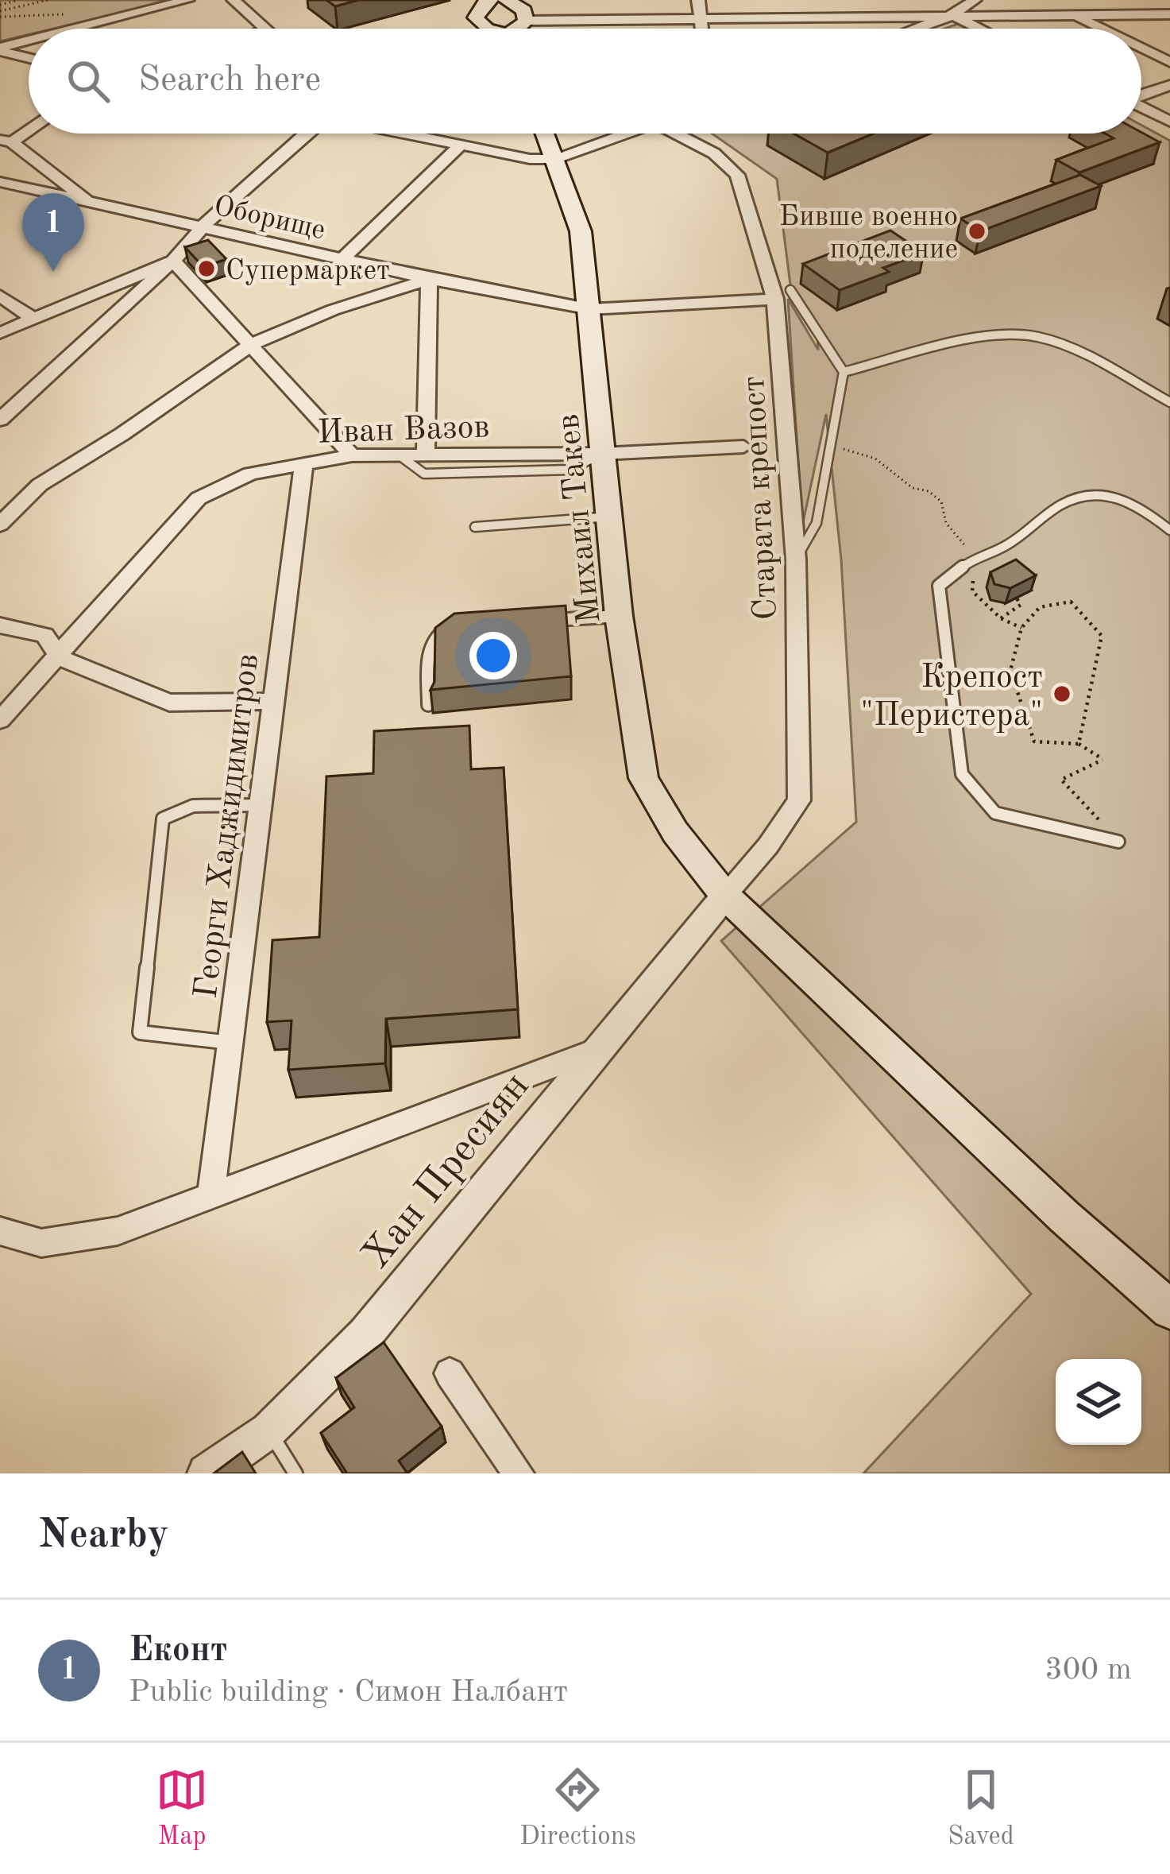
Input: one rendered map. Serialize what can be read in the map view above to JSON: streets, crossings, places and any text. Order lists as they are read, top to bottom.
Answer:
{
  "streets": {
    "main road": ["Михаил Такев"],
    "street": [
      "Оборище",
      "Иван Вазов",
      "Старата крепост",
      "Георги Хаджидимитров",
      "Хан Пресиян"
    ]
  },
  "crossings": [
    ["Оборище", "Старата крепост"],
    ["Оборище", "Михаил Такев"],
    ["Иван Вазов", "Михаил Такев"],
    ["Иван Вазов", "Георги Хаджидимитров"],
    ["Старата крепост", "Михаил Такев"],
    ["Старата крепост", "Хан Пресиян"],
    ["Михаил Такев", "Хан Пресиян"]
  ],
  "places": ["Бивше военно поделение", "Супермаркет", "Крепост \"Перистера\""],
  "page": {
    "search": "Search here",
    "pins": "1",
    "heading": "Nearby",
    "list": [
      {
        "mark": "1",
        "name": "Еконт",
        "note": "Public building · Симон Налбант",
        "value": "300 m"
      }
    ],
    "nav": ["Map", "Directions", "Saved"]
  }
}
